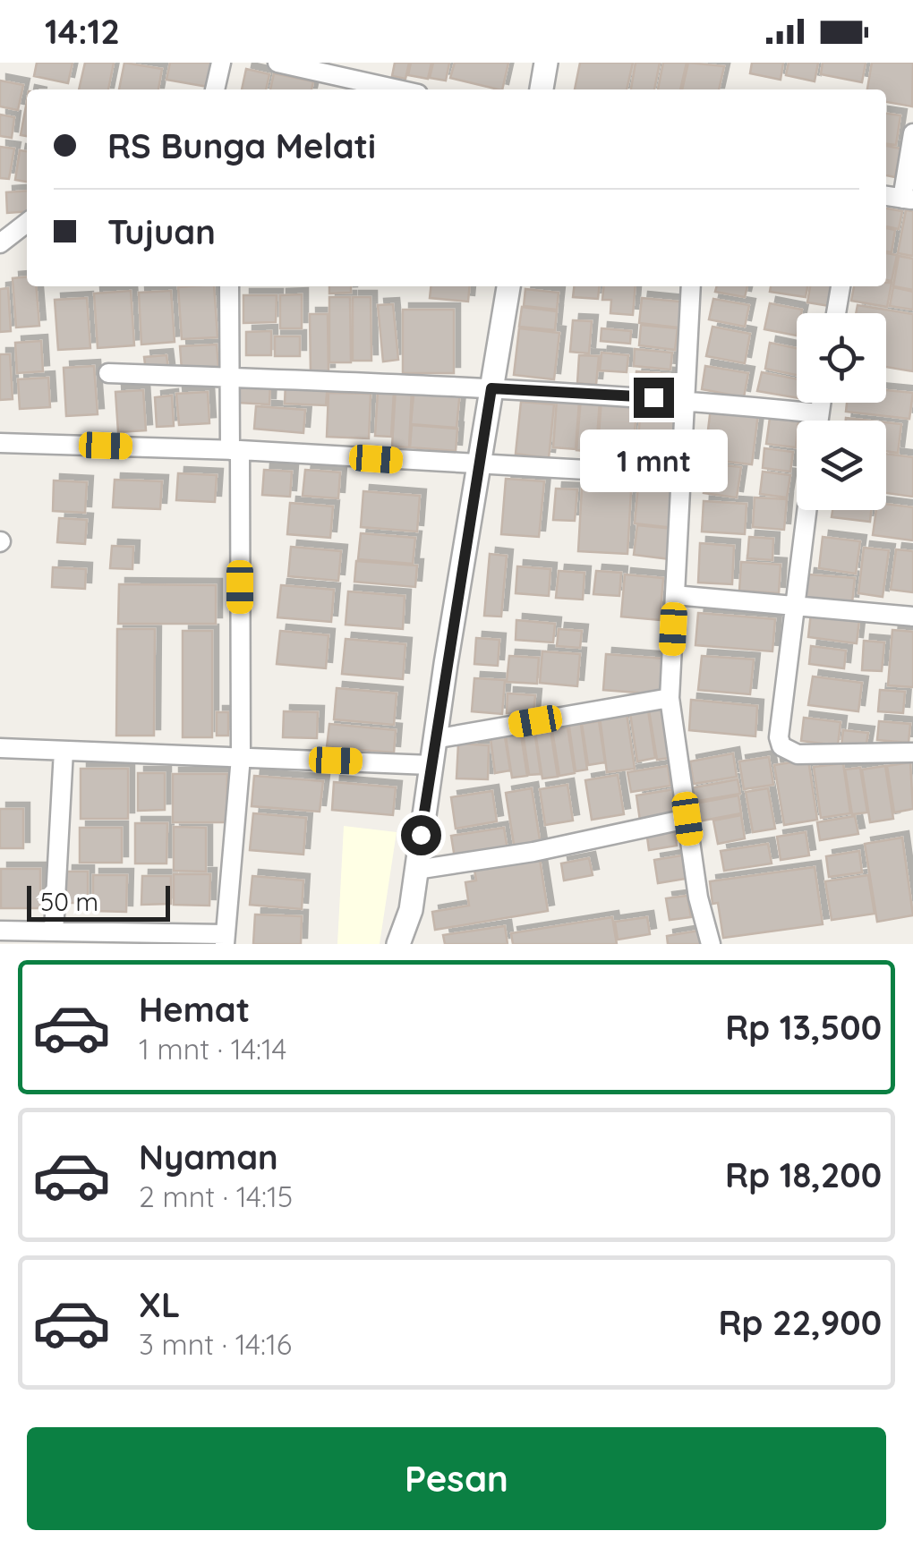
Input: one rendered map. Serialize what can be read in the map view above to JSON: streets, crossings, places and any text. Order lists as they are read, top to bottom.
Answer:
{
  "scale_bar": "50 m",
  "page": {
    "status": "14:12",
    "banner": ["RS Bunga Melati", "Tujuan"],
    "bubble": "1 mnt",
    "scale": "50 m",
    "list": [
      {
        "name": "Hemat",
        "note": "1 mnt · 14:14",
        "value": "Rp 13,500"
      },
      {
        "name": "Nyaman",
        "note": "2 mnt · 14:15",
        "value": "Rp 18,200"
      },
      {
        "name": "XL",
        "note": "3 mnt · 14:16",
        "value": "Rp 22,900"
      }
    ],
    "buttons": "Pesan"
  }
}
